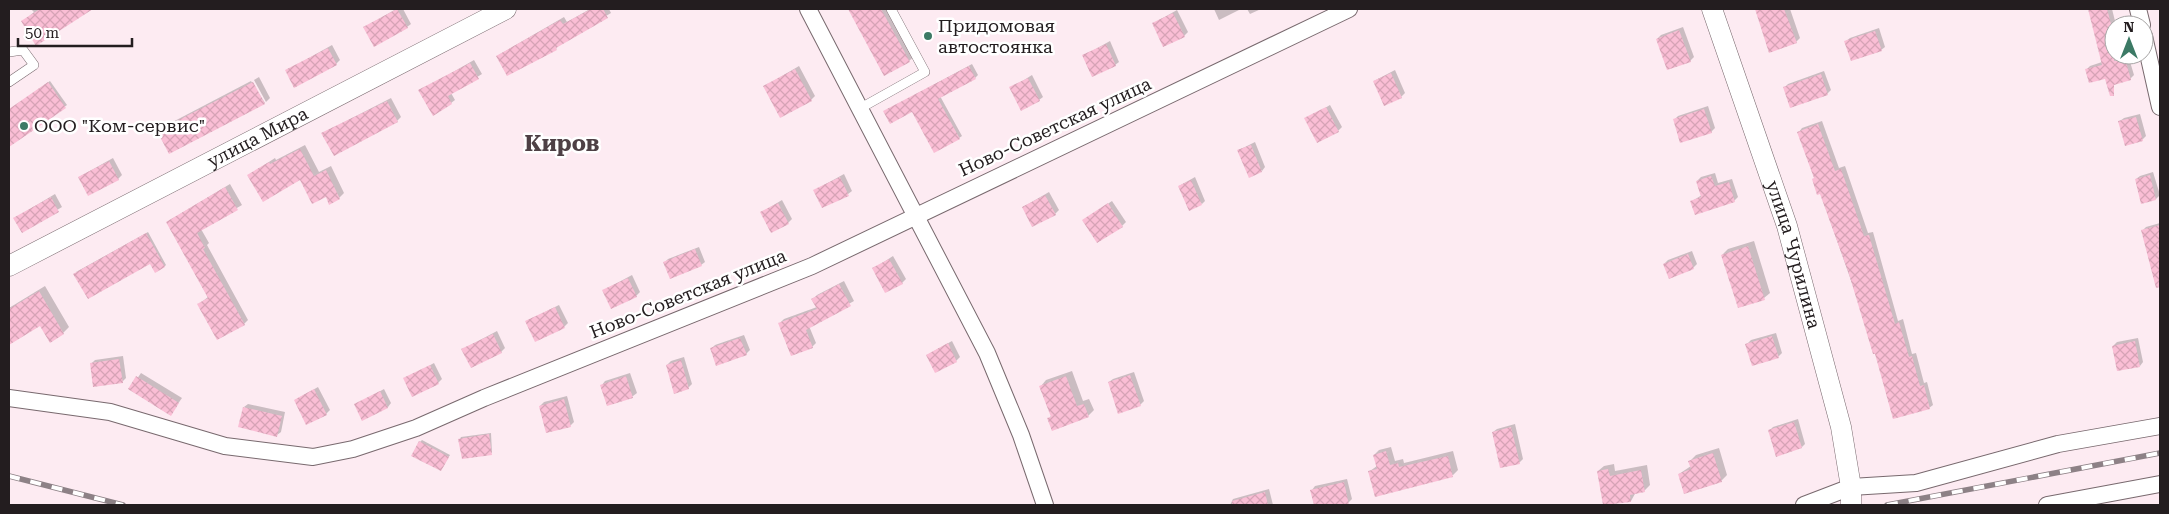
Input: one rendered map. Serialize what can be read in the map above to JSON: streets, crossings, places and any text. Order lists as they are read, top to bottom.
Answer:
{
  "streets": {
    "street": ["Ново-Советская улица", "улица Мира", "улица Чурилина"]
  },
  "districts": ["Киров"],
  "places": ["Придомовая автостоянка", "ООО \"Ком-сервис\""],
  "scale_bar": "50 m",
  "north": "top"
}
